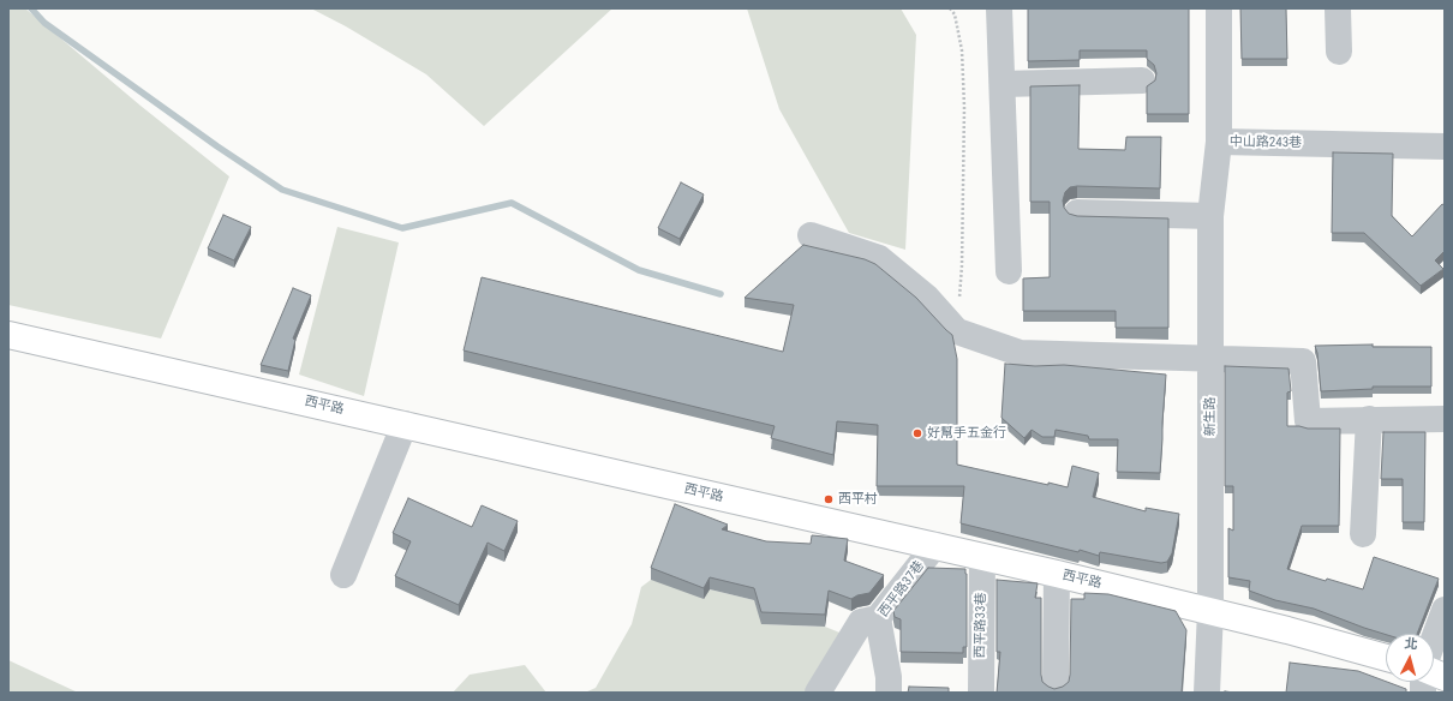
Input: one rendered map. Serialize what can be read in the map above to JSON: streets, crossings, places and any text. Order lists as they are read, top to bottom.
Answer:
{
  "streets": {
    "main road": ["西平路"],
    "street": [
      "中山路243巷",
      "新生路",
      "西平路37巷",
      "西平路33巷"
    ]
  },
  "crossings": [
    ["中山路243巷", "新生路"],
    ["西平路", "新生路"],
    ["西平路", "西平路37巷"],
    ["西平路", "西平路33巷"]
  ],
  "places": ["好幫手五金行", "西平村"],
  "north": "top"
}
